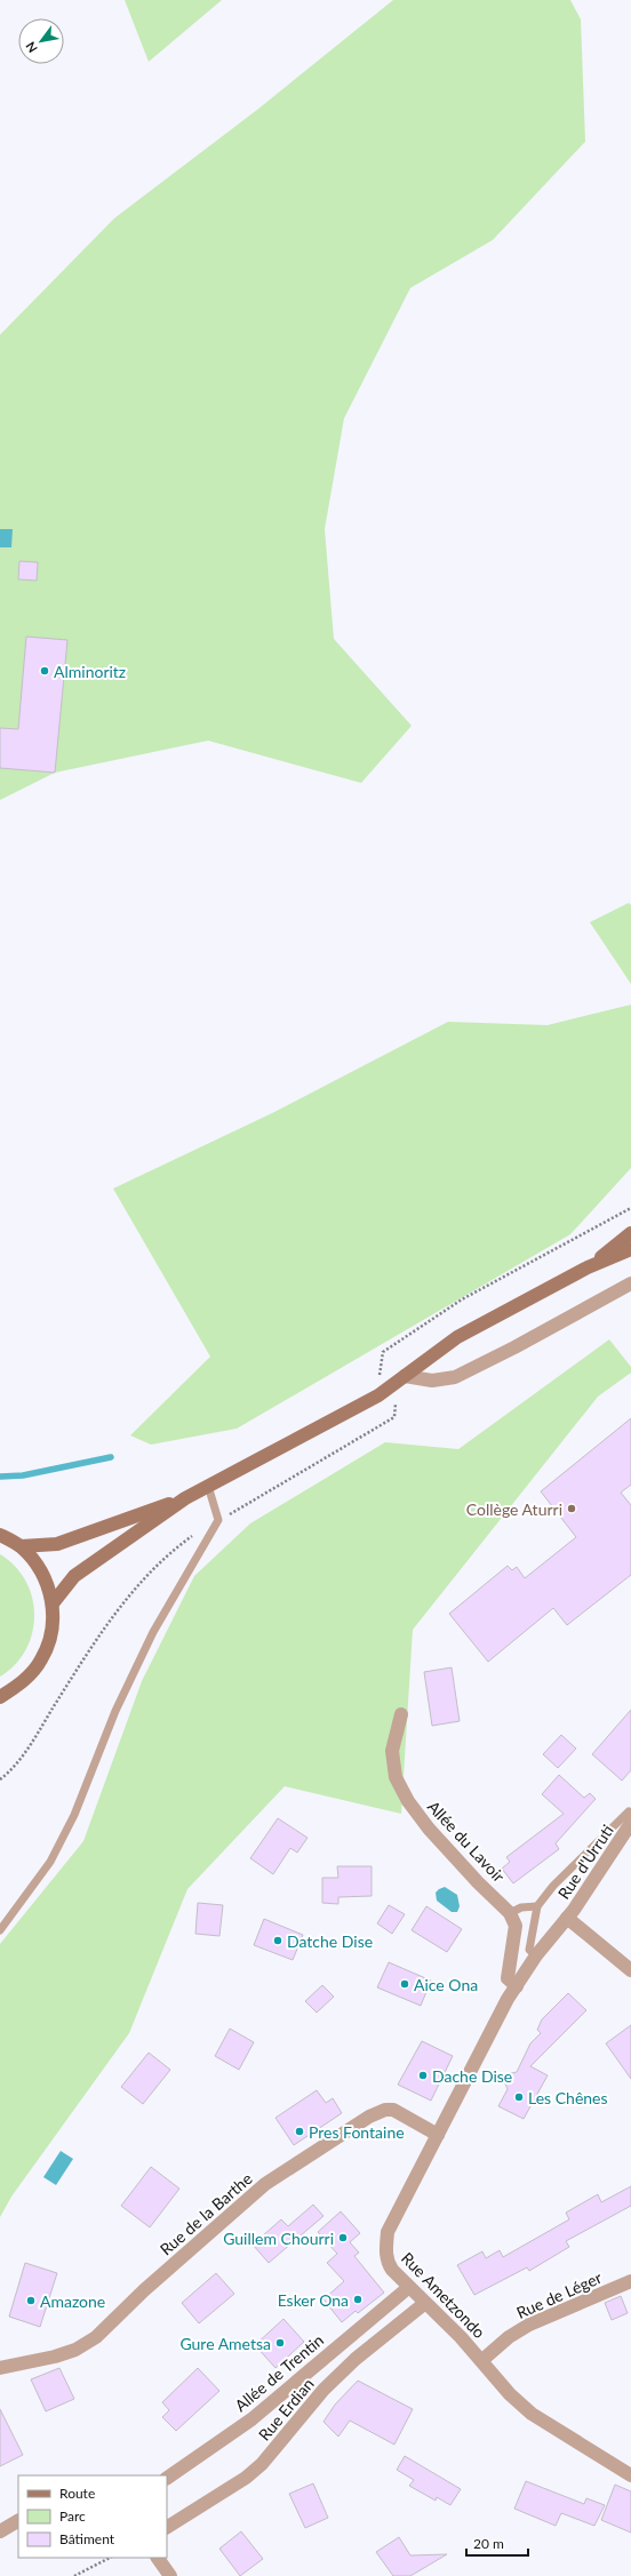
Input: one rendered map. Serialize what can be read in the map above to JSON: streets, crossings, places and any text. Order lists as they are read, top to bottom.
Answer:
{
  "streets": {
    "street": [
      "Allée du Lavoir",
      "Rue d'Urruti",
      "Rue de la Barthe",
      "Rue Ametzondo",
      "Rue de Léger",
      "Allée de Trentin",
      "Rue Erdian"
    ]
  },
  "crossings": [
    ["Rue d'Urruti", "Rue Ametzondo"],
    ["Rue de la Barthe", "Rue Ametzondo"],
    ["Rue Ametzondo", "Rue de Léger"],
    ["Rue Ametzondo", "Allée de Trentin"],
    ["Rue Ametzondo", "Rue Erdian"]
  ],
  "places": [
    "Alminoritz",
    "Collège Aturri",
    "Datche Dise",
    "Aice Ona",
    "Dache Dise",
    "Les Chênes",
    "Pres Fontaine",
    "Guillem Chourri",
    "Esker Ona",
    "Amazone",
    "Gure Ametsa"
  ],
  "legend": ["Route", "Parc", "Bâtiment"],
  "scale_bar": "20 m",
  "north": "bottom left"
}
